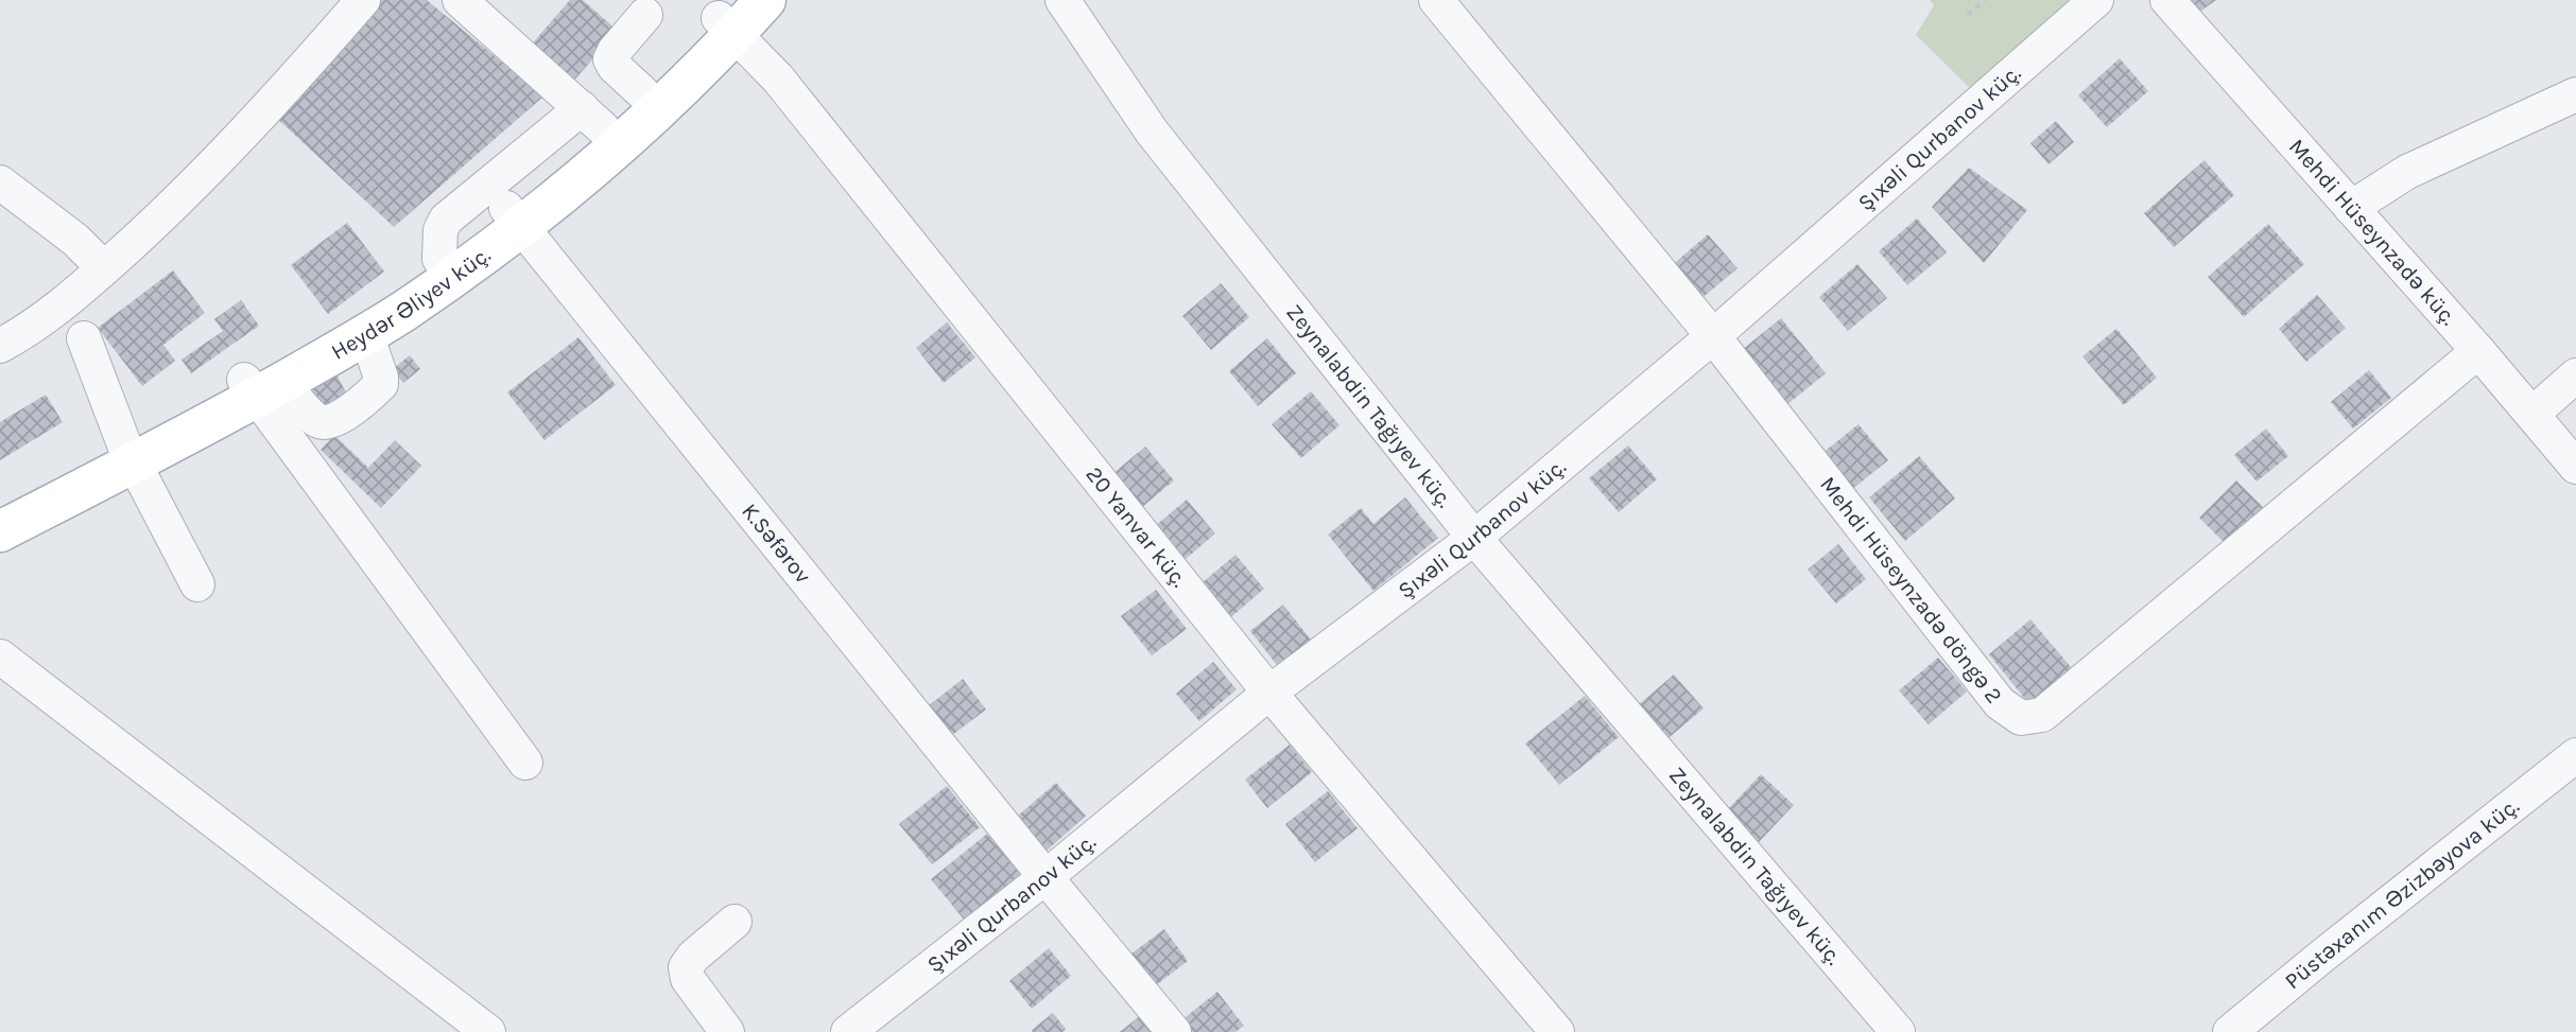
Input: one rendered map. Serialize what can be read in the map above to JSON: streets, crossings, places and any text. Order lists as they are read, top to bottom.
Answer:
{
  "streets": {
    "main road": ["Heydər Əliyev küç."],
    "street": [
      "Şıxəli Qurbanov küç.",
      "Mehdi Hüseynzadə küç.",
      "Zeynalabdin Tağıyev küç.",
      "20 Yanvar küç.",
      "K.Səfərov",
      "Mehdi Hüseynzadə döngə 2",
      "Püstəxanım Əzizbəyova küç."
    ]
  },
  "crossings": [
    ["Şıxəli Qurbanov küç.", "Zeynalabdin Tağıyev küç."],
    ["Şıxəli Qurbanov küç.", "20 Yanvar küç."],
    ["Şıxəli Qurbanov küç.", "K.Səfərov"],
    ["Şıxəli Qurbanov küç.", "Mehdi Hüseynzadə döngə 2"],
    ["Mehdi Hüseynzadə küç.", "Mehdi Hüseynzadə döngə 2"],
    ["Heydər Əliyev küç.", "20 Yanvar küç."],
    ["Heydər Əliyev küç.", "K.Səfərov"]
  ]
}
